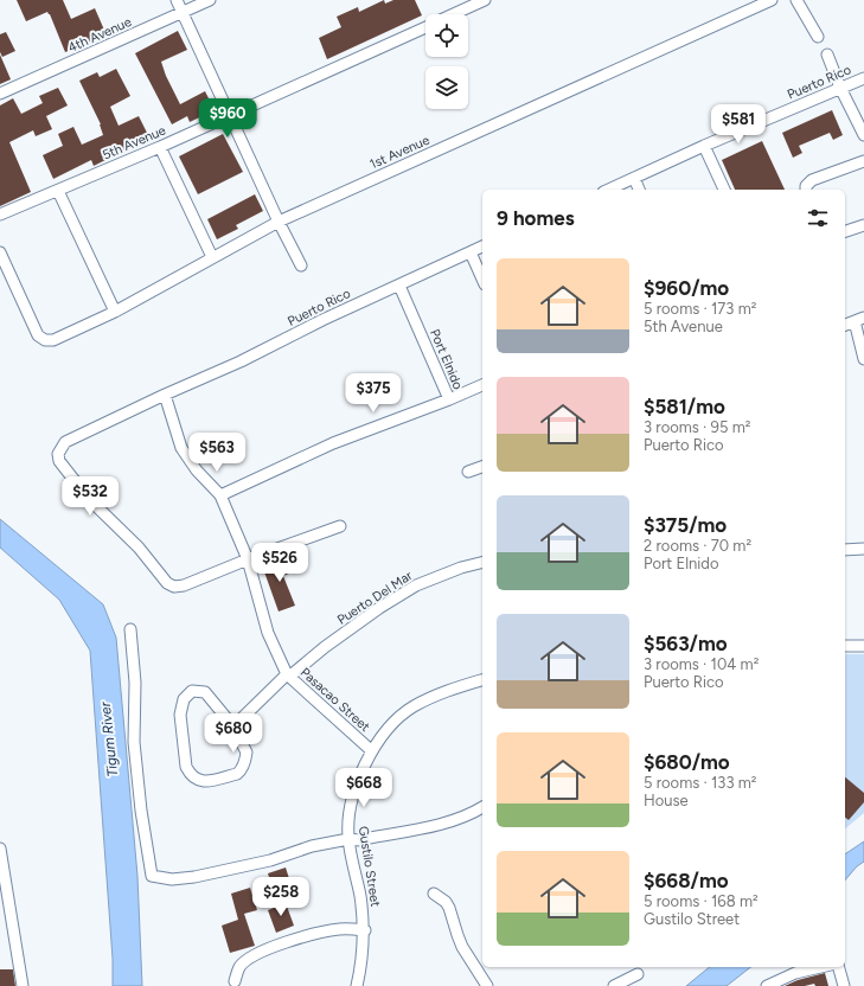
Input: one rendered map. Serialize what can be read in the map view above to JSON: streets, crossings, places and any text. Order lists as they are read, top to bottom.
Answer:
{
  "streets": {
    "street": [
      "4th Avenue",
      "Puerto Rico",
      "5th Avenue",
      "1st Avenue",
      "Port Elnido",
      "Puerto Del Mar",
      "Pasacao Street",
      "Gustilo Street"
    ]
  },
  "crossings": [
    ["Puerto Rico", "Port Elnido"],
    ["Puerto Rico", "Pasacao Street"],
    ["Puerto Del Mar", "Pasacao Street"],
    ["Pasacao Street", "Gustilo Street"]
  ],
  "water": ["Tigum River"],
  "page": {
    "price": [
      "$960",
      "$581",
      "$375",
      "$563",
      "$532",
      "$526",
      "$680",
      "$668",
      "$258"
    ],
    "heading": "9 homes",
    "list": [
      {
        "name": "$960/mo",
        "note": "5 rooms · 173 m² · 5th Avenue"
      },
      {
        "name": "$581/mo",
        "note": "3 rooms · 95 m² · Puerto Rico"
      },
      {
        "name": "$375/mo",
        "note": "2 rooms · 70 m² · Port Elnido"
      },
      {
        "name": "$563/mo",
        "note": "3 rooms · 104 m² · Puerto Rico"
      },
      {
        "name": "$680/mo",
        "note": "5 rooms · 133 m² · House"
      },
      {
        "name": "$668/mo",
        "note": "5 rooms · 168 m² · Gustilo Street"
      }
    ]
  }
}
